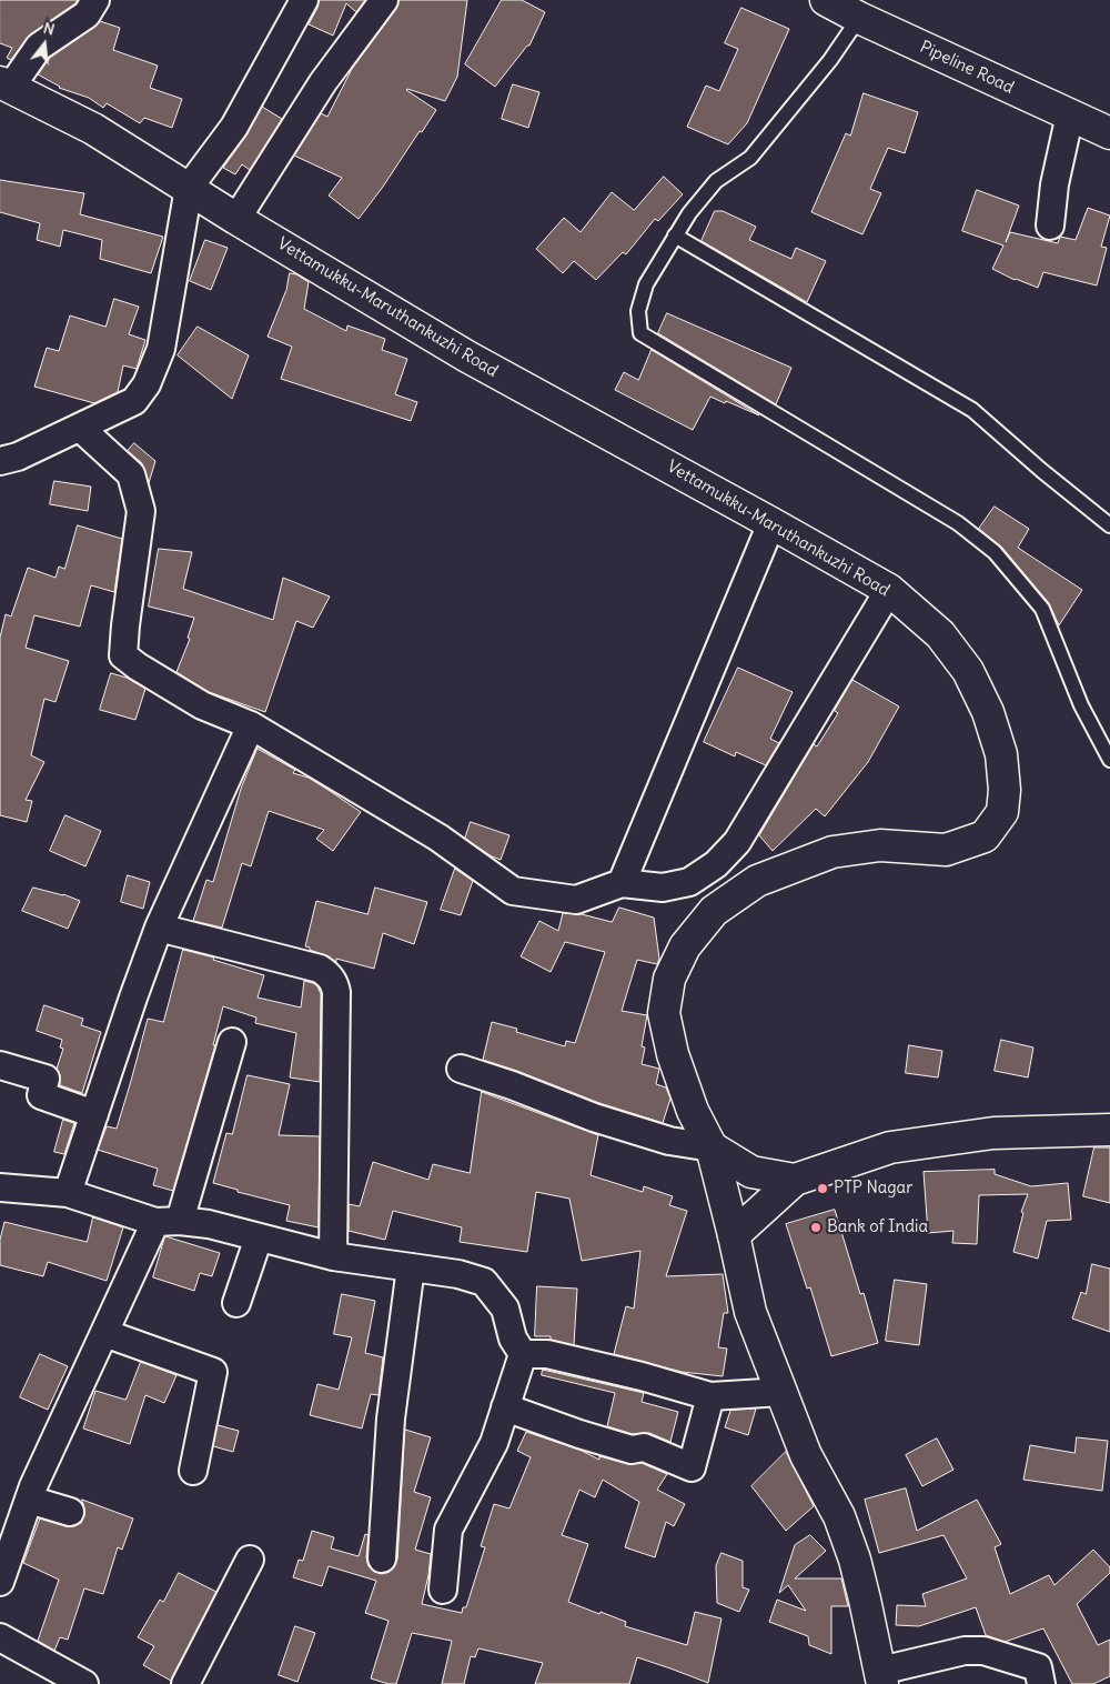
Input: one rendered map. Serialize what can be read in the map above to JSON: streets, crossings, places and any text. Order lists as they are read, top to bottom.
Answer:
{
  "streets": {
    "main road": ["Pipeline Road", "Vettamukku-Maruthankuzhi Road"]
  },
  "places": ["PTP Nagar", "Bank of India"],
  "north": "top"
}
